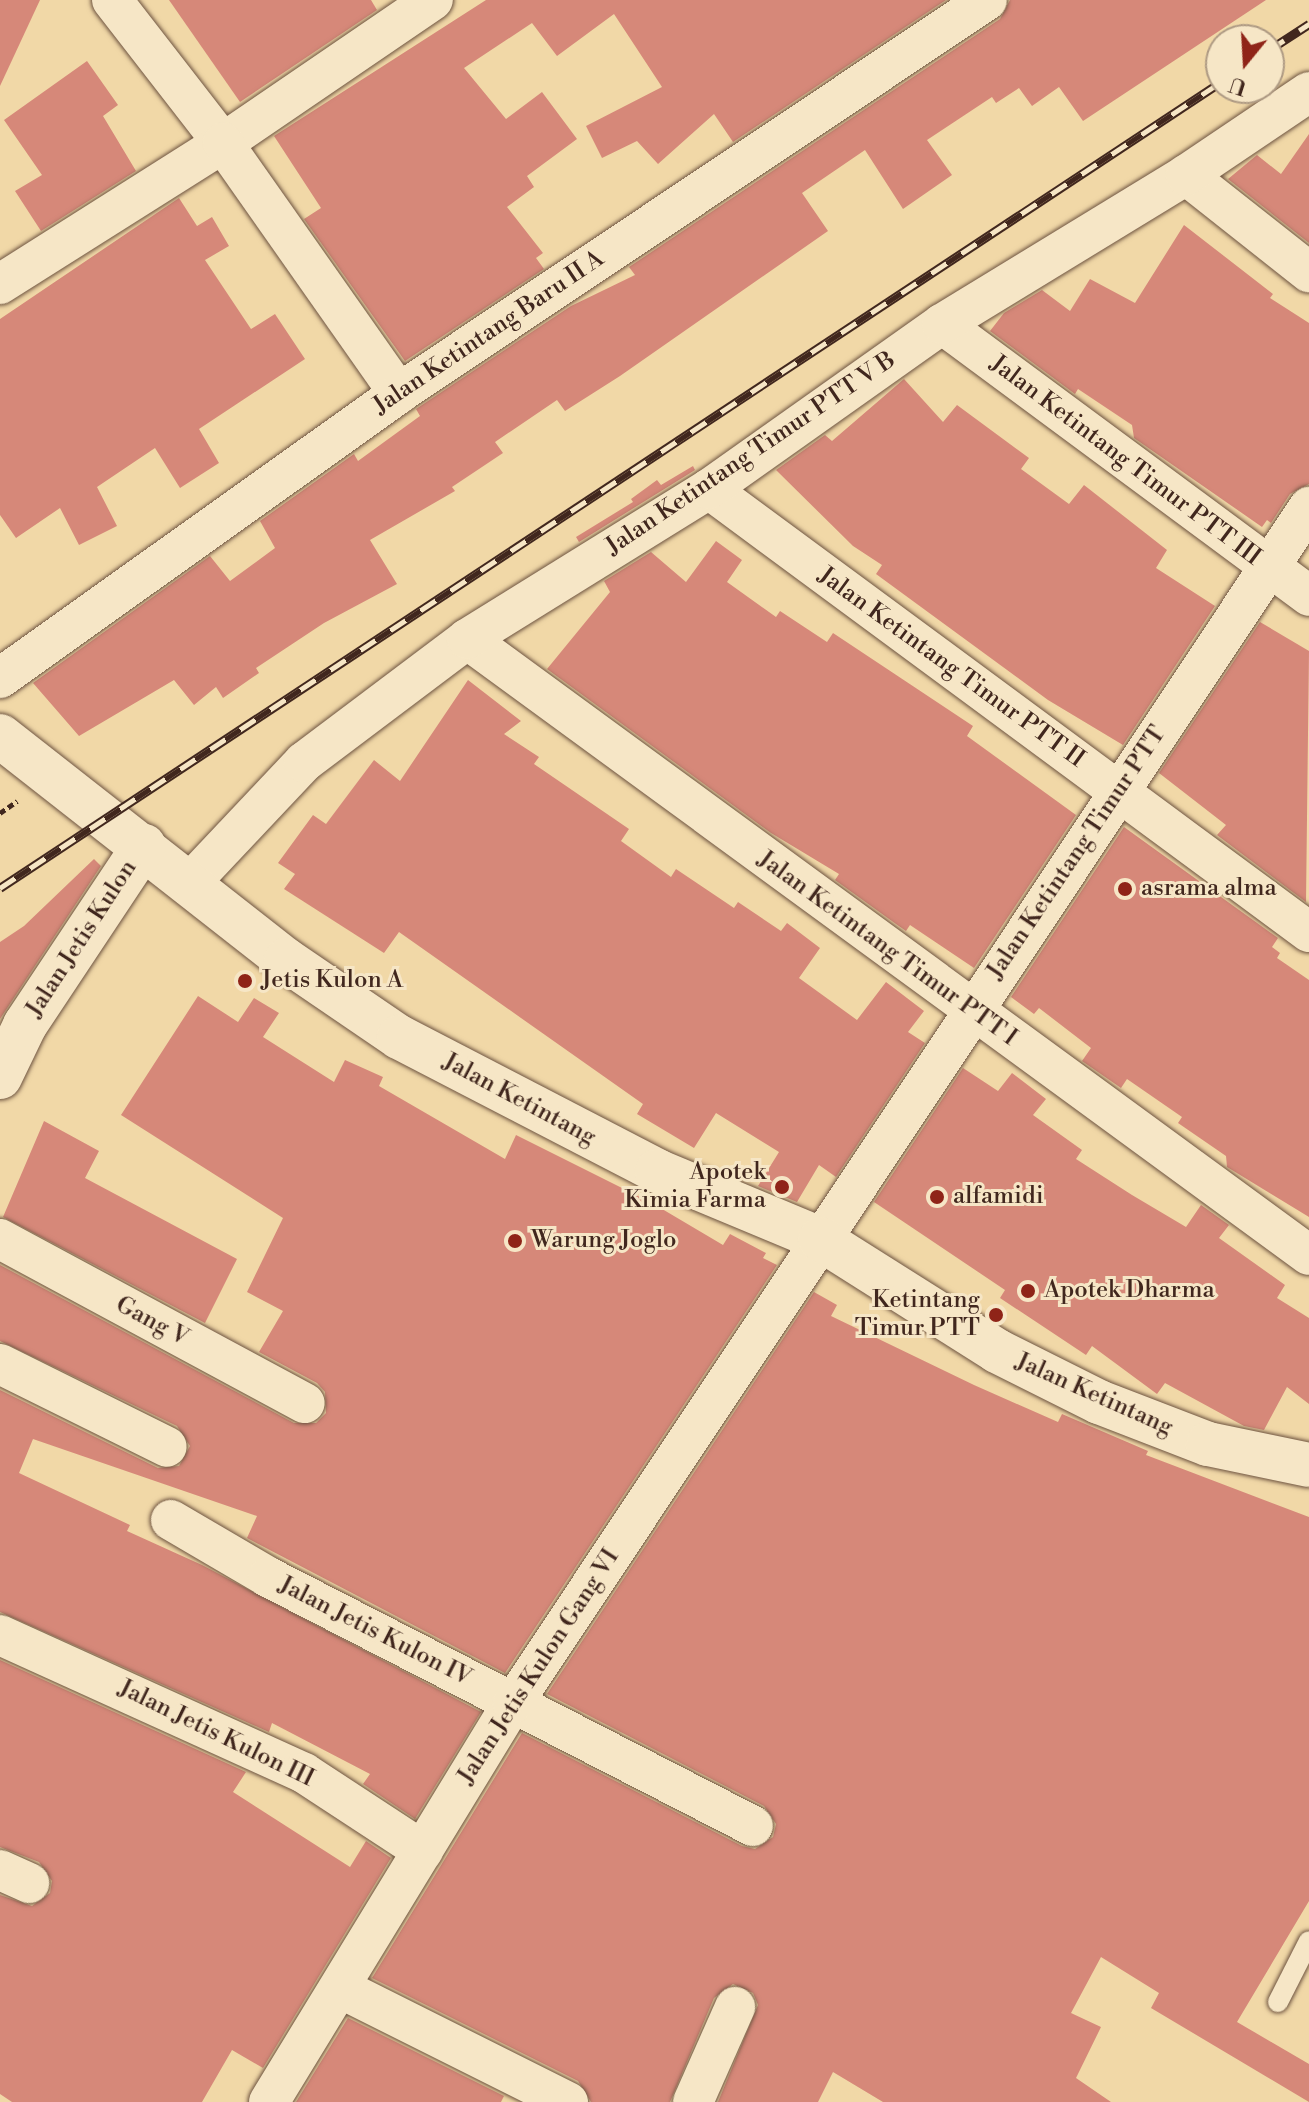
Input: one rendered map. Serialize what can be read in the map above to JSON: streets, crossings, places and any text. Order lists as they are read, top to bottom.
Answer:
{
  "streets": {
    "street": [
      "Jalan Ketintang Baru II A",
      "Jalan Ketintang Timur PTT V B",
      "Jalan Ketintang Timur PTT III",
      "Jalan Ketintang Timur PTT II",
      "Jalan Ketintang Timur PTT",
      "Jalan Jetis Kulon",
      "Jalan Ketintang Timur PTT I",
      "Jalan Ketintang",
      "Gang V",
      "Jalan Jetis Kulon IV",
      "Jalan Jetis Kulon Gang VI",
      "Jalan Jetis Kulon III"
    ]
  },
  "crossings": [
    ["Jalan Ketintang Timur PTT V B", "Jalan Ketintang Timur PTT III"],
    ["Jalan Ketintang Timur PTT V B", "Jalan Ketintang Timur PTT II"],
    ["Jalan Ketintang Timur PTT V B", "Jalan Ketintang Timur PTT I"],
    ["Jalan Ketintang Timur PTT V B", "Jalan Ketintang"],
    ["Jalan Ketintang Timur PTT III", "Jalan Ketintang Timur PTT"],
    ["Jalan Ketintang Timur PTT II", "Jalan Ketintang Timur PTT"],
    ["Jalan Ketintang Timur PTT", "Jalan Ketintang Timur PTT I"],
    ["Jalan Ketintang Timur PTT", "Jalan Ketintang"],
    ["Jalan Ketintang Timur PTT", "Jalan Jetis Kulon Gang VI"],
    ["Jalan Jetis Kulon", "Jalan Ketintang"],
    ["Jalan Ketintang", "Jalan Jetis Kulon Gang VI"],
    ["Jalan Jetis Kulon IV", "Jalan Jetis Kulon Gang VI"],
    ["Jalan Jetis Kulon Gang VI", "Jalan Jetis Kulon III"]
  ],
  "places": [
    "asrama alma",
    "Jetis Kulon A",
    "Apotek Kimia Farma",
    "alfamidi",
    "Warung Joglo",
    "Apotek Dharma",
    "Ketintang Timur PTT"
  ],
  "north": "bottom"
}
